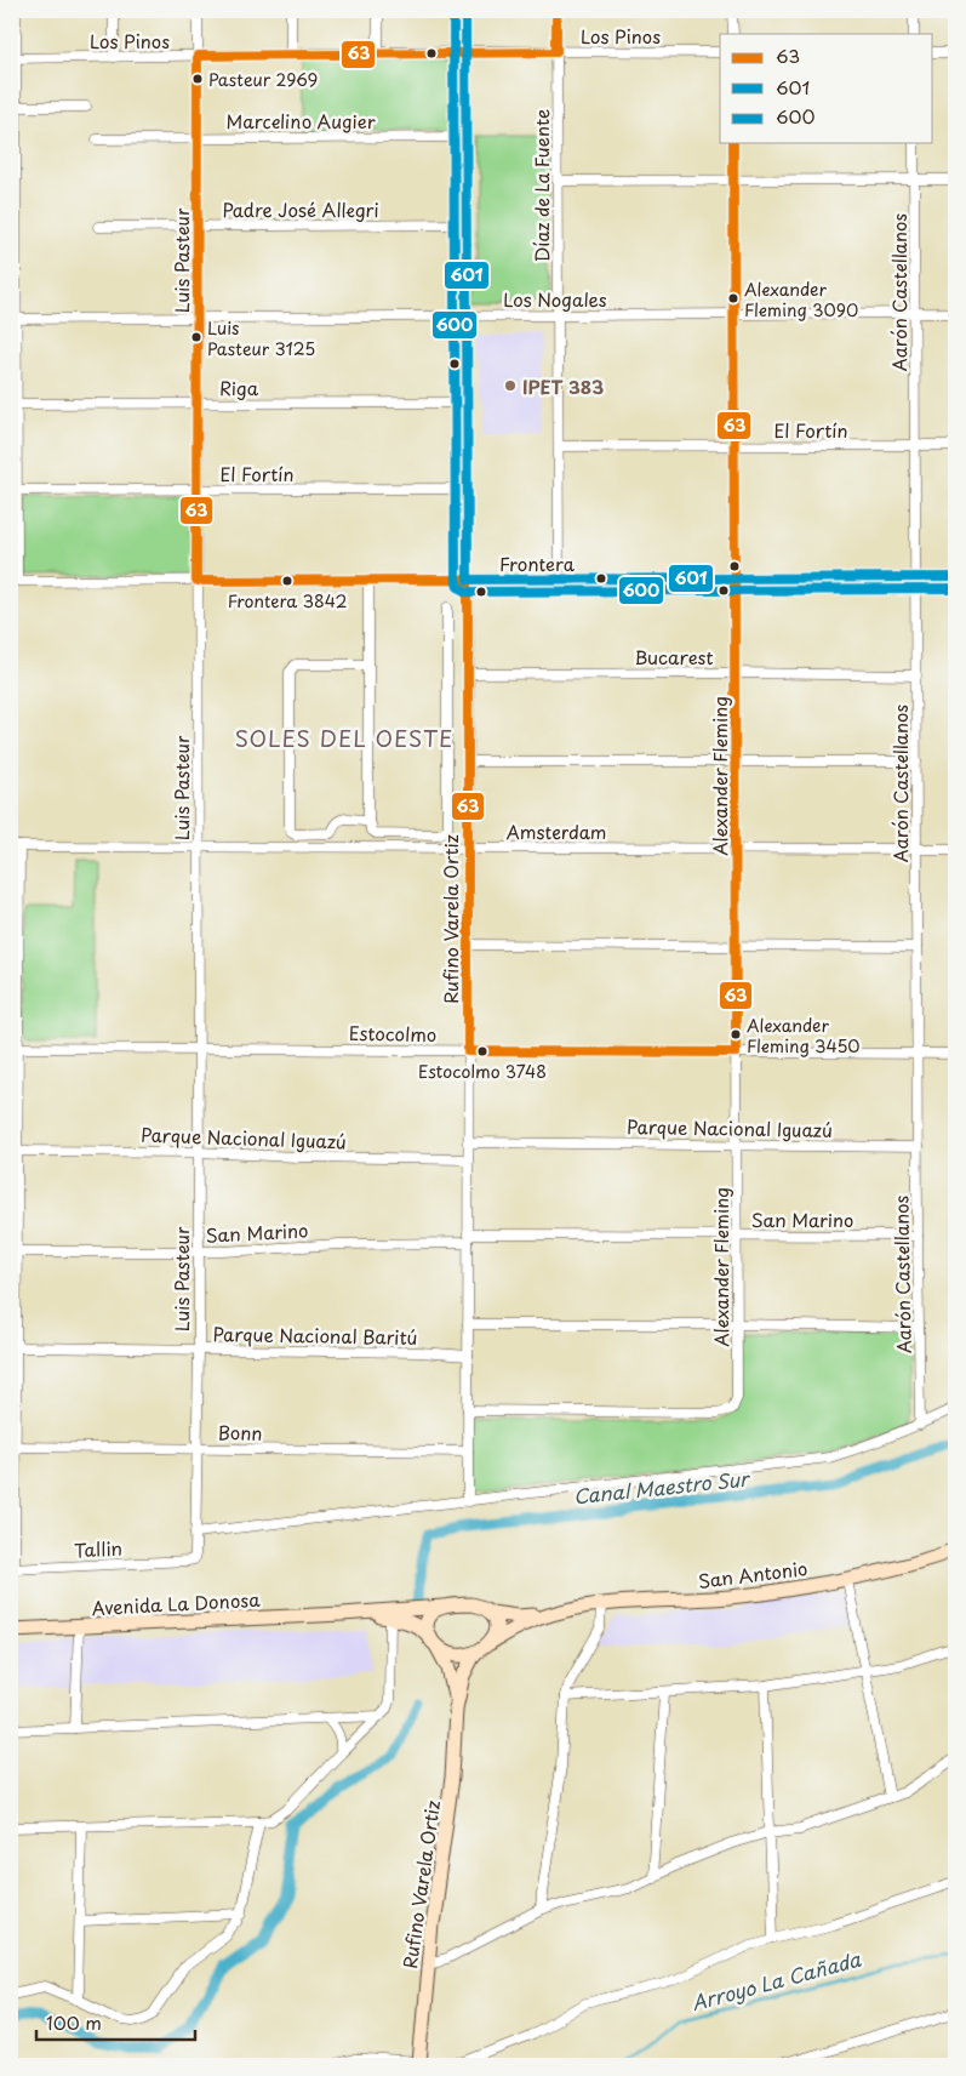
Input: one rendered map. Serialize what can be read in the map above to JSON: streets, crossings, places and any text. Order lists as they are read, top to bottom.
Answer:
{
  "streets": {
    "main road": ["Rufino Varela Ortiz", "San Antonio", "Avenida La Donosa"],
    "street": [
      "Los Pinos",
      "Marcelino Augier",
      "Díaz de La Fuente",
      "Padre José Allegri",
      "Luis Pasteur",
      "Aarón Castellanos",
      "Los Nogales",
      "Riga",
      "El Fortín",
      "Frontera",
      "Bucarest",
      "Alexander Fleming",
      "Amsterdam",
      "Estocolmo",
      "Parque Nacional Iguazú",
      "San Marino",
      "Parque Nacional Baritú",
      "Bonn",
      "Tallin"
    ]
  },
  "crossings": [
    ["Los Pinos", "Díaz de La Fuente"],
    ["Los Pinos", "Luis Pasteur"],
    ["Los Pinos", "Rufino Varela Ortiz"],
    ["Marcelino Augier", "Luis Pasteur"],
    ["Marcelino Augier", "Rufino Varela Ortiz"],
    ["Díaz de La Fuente", "Los Nogales"],
    ["Díaz de La Fuente", "El Fortín"],
    ["Díaz de La Fuente", "Frontera"],
    ["Padre José Allegri", "Luis Pasteur"],
    ["Padre José Allegri", "Rufino Varela Ortiz"],
    ["Luis Pasteur", "Los Nogales"],
    ["Luis Pasteur", "Riga"],
    ["Luis Pasteur", "El Fortín"],
    ["Luis Pasteur", "Frontera"],
    ["Luis Pasteur", "Amsterdam"],
    ["Luis Pasteur", "Estocolmo"],
    ["Luis Pasteur", "Parque Nacional Iguazú"],
    ["Luis Pasteur", "San Marino"],
    ["Luis Pasteur", "Parque Nacional Baritú"],
    ["Luis Pasteur", "Bonn"],
    ["Luis Pasteur", "Tallin"],
    ["Aarón Castellanos", "Los Nogales"],
    ["Aarón Castellanos", "El Fortín"],
    ["Aarón Castellanos", "Frontera"],
    ["Aarón Castellanos", "Bucarest"],
    ["Aarón Castellanos", "Amsterdam"],
    ["Aarón Castellanos", "Estocolmo"],
    ["Aarón Castellanos", "Parque Nacional Iguazú"],
    ["Aarón Castellanos", "San Marino"],
    ["Los Nogales", "Alexander Fleming"],
    ["Los Nogales", "Rufino Varela Ortiz"],
    ["Riga", "Rufino Varela Ortiz"],
    ["El Fortín", "Alexander Fleming"],
    ["El Fortín", "Rufino Varela Ortiz"],
    ["Frontera", "Alexander Fleming"],
    ["Frontera", "Rufino Varela Ortiz"],
    ["Bucarest", "Alexander Fleming"],
    ["Bucarest", "Rufino Varela Ortiz"],
    ["Alexander Fleming", "Amsterdam"],
    ["Alexander Fleming", "Rufino Varela Ortiz"],
    ["Alexander Fleming", "Estocolmo"],
    ["Alexander Fleming", "Parque Nacional Iguazú"],
    ["Alexander Fleming", "San Marino"],
    ["Amsterdam", "Rufino Varela Ortiz"],
    ["Rufino Varela Ortiz", "Estocolmo"],
    ["Rufino Varela Ortiz", "Parque Nacional Iguazú"],
    ["Rufino Varela Ortiz", "San Marino"],
    ["Rufino Varela Ortiz", "Parque Nacional Baritú"],
    ["Rufino Varela Ortiz", "Bonn"],
    ["Rufino Varela Ortiz", "San Antonio"],
    ["Rufino Varela Ortiz", "Avenida La Donosa"],
    ["San Antonio", "Avenida La Donosa"]
  ],
  "districts": ["SOLES DEL OESTE"],
  "water": ["Canal Maestro Sur", "Arroyo La Cañada"],
  "places": [
    "Pasteur 2969",
    "Alexander Fleming 3090",
    "Luis Pasteur 3125",
    "IPET 383",
    "Frontera 3842",
    "Alexander Fleming 3450",
    "Estocolmo 3748"
  ],
  "lines": ["transit line 63", "transit line 601", "transit line 600"],
  "legend": ["63", "601", "600"],
  "scale_bar": "100 m"
}
